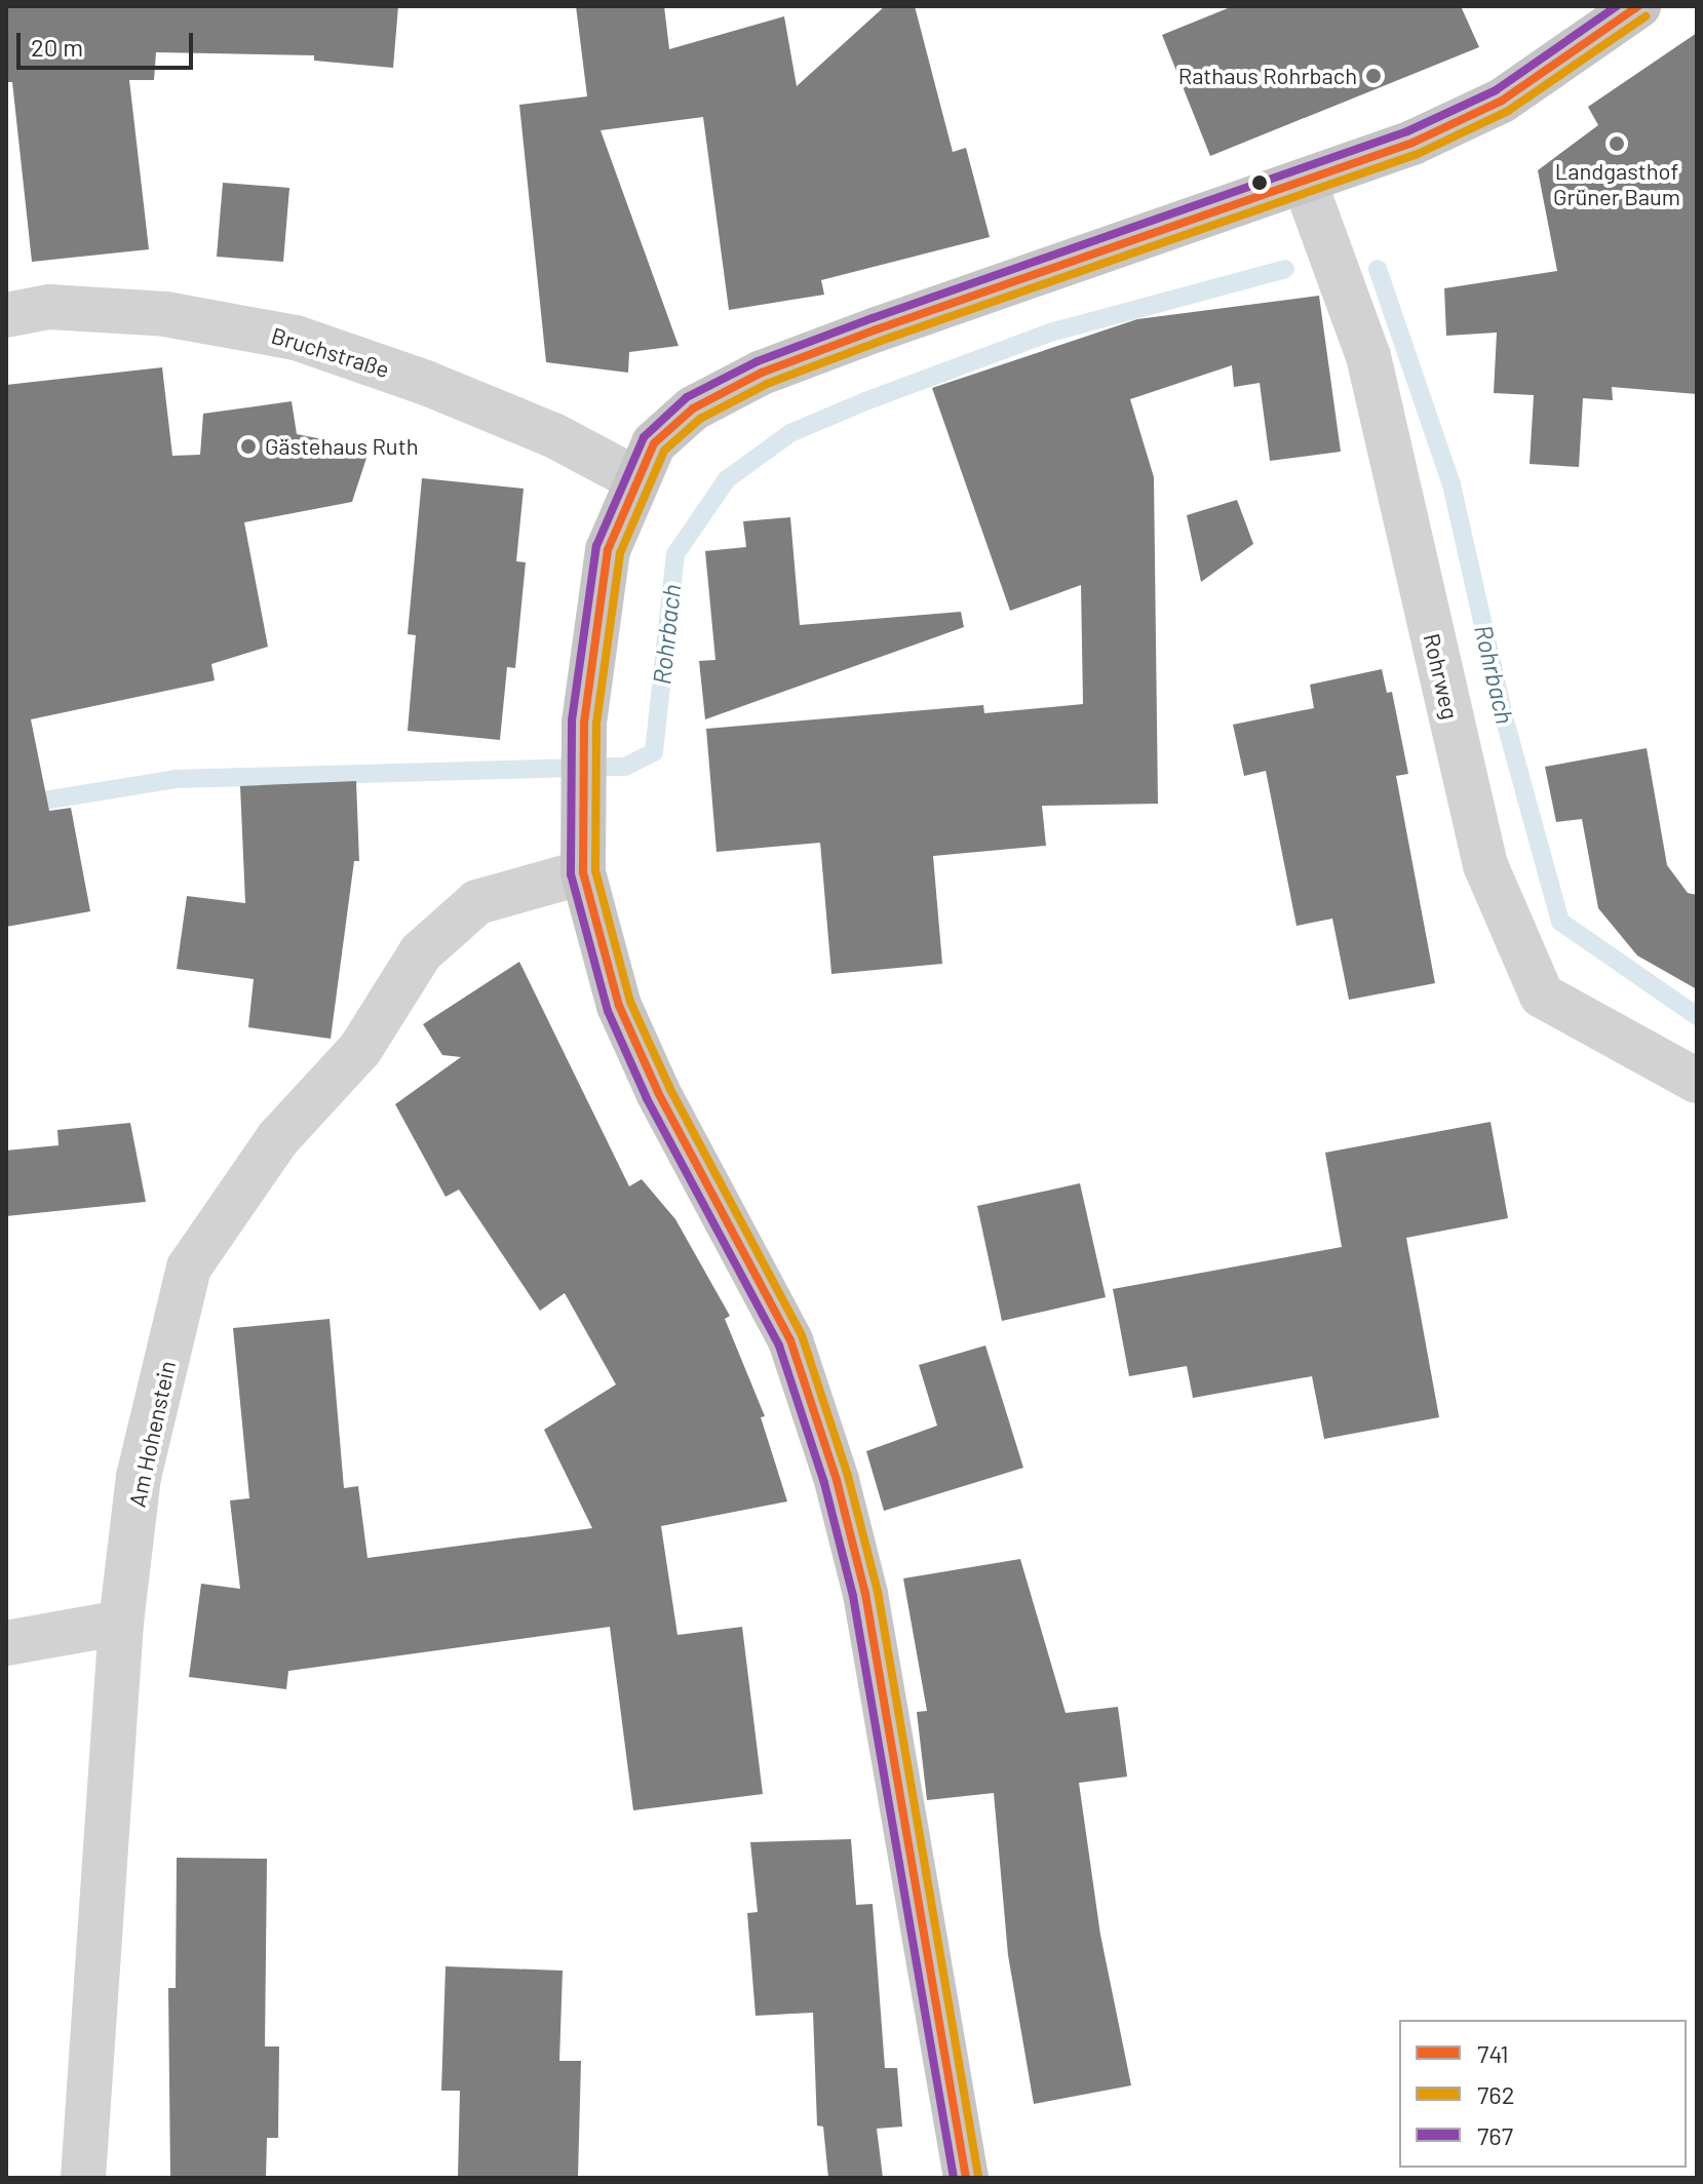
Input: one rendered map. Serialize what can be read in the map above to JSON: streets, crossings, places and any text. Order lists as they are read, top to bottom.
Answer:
{
  "streets": {
    "street": ["Bruchstraße", "Rohrweg", "Am Hohenstein"]
  },
  "water": ["Rohrbach"],
  "places": ["Rathaus Rohrbach", "Landgasthof Grüner Baum", "Gästehaus Ruth"],
  "lines": ["transit line 741", "transit line 767", "transit line 762"],
  "legend": ["741", "762", "767"],
  "scale_bar": "20 m"
}
